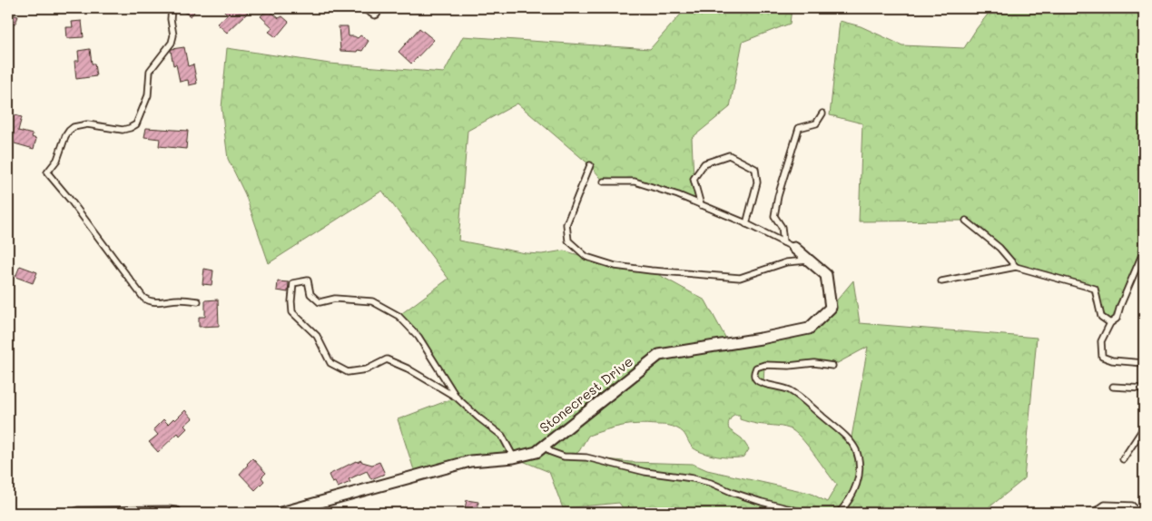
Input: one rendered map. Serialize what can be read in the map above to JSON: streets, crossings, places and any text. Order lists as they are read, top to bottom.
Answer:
{
  "streets": {
    "street": ["Stonecrest Drive"]
  }
}
